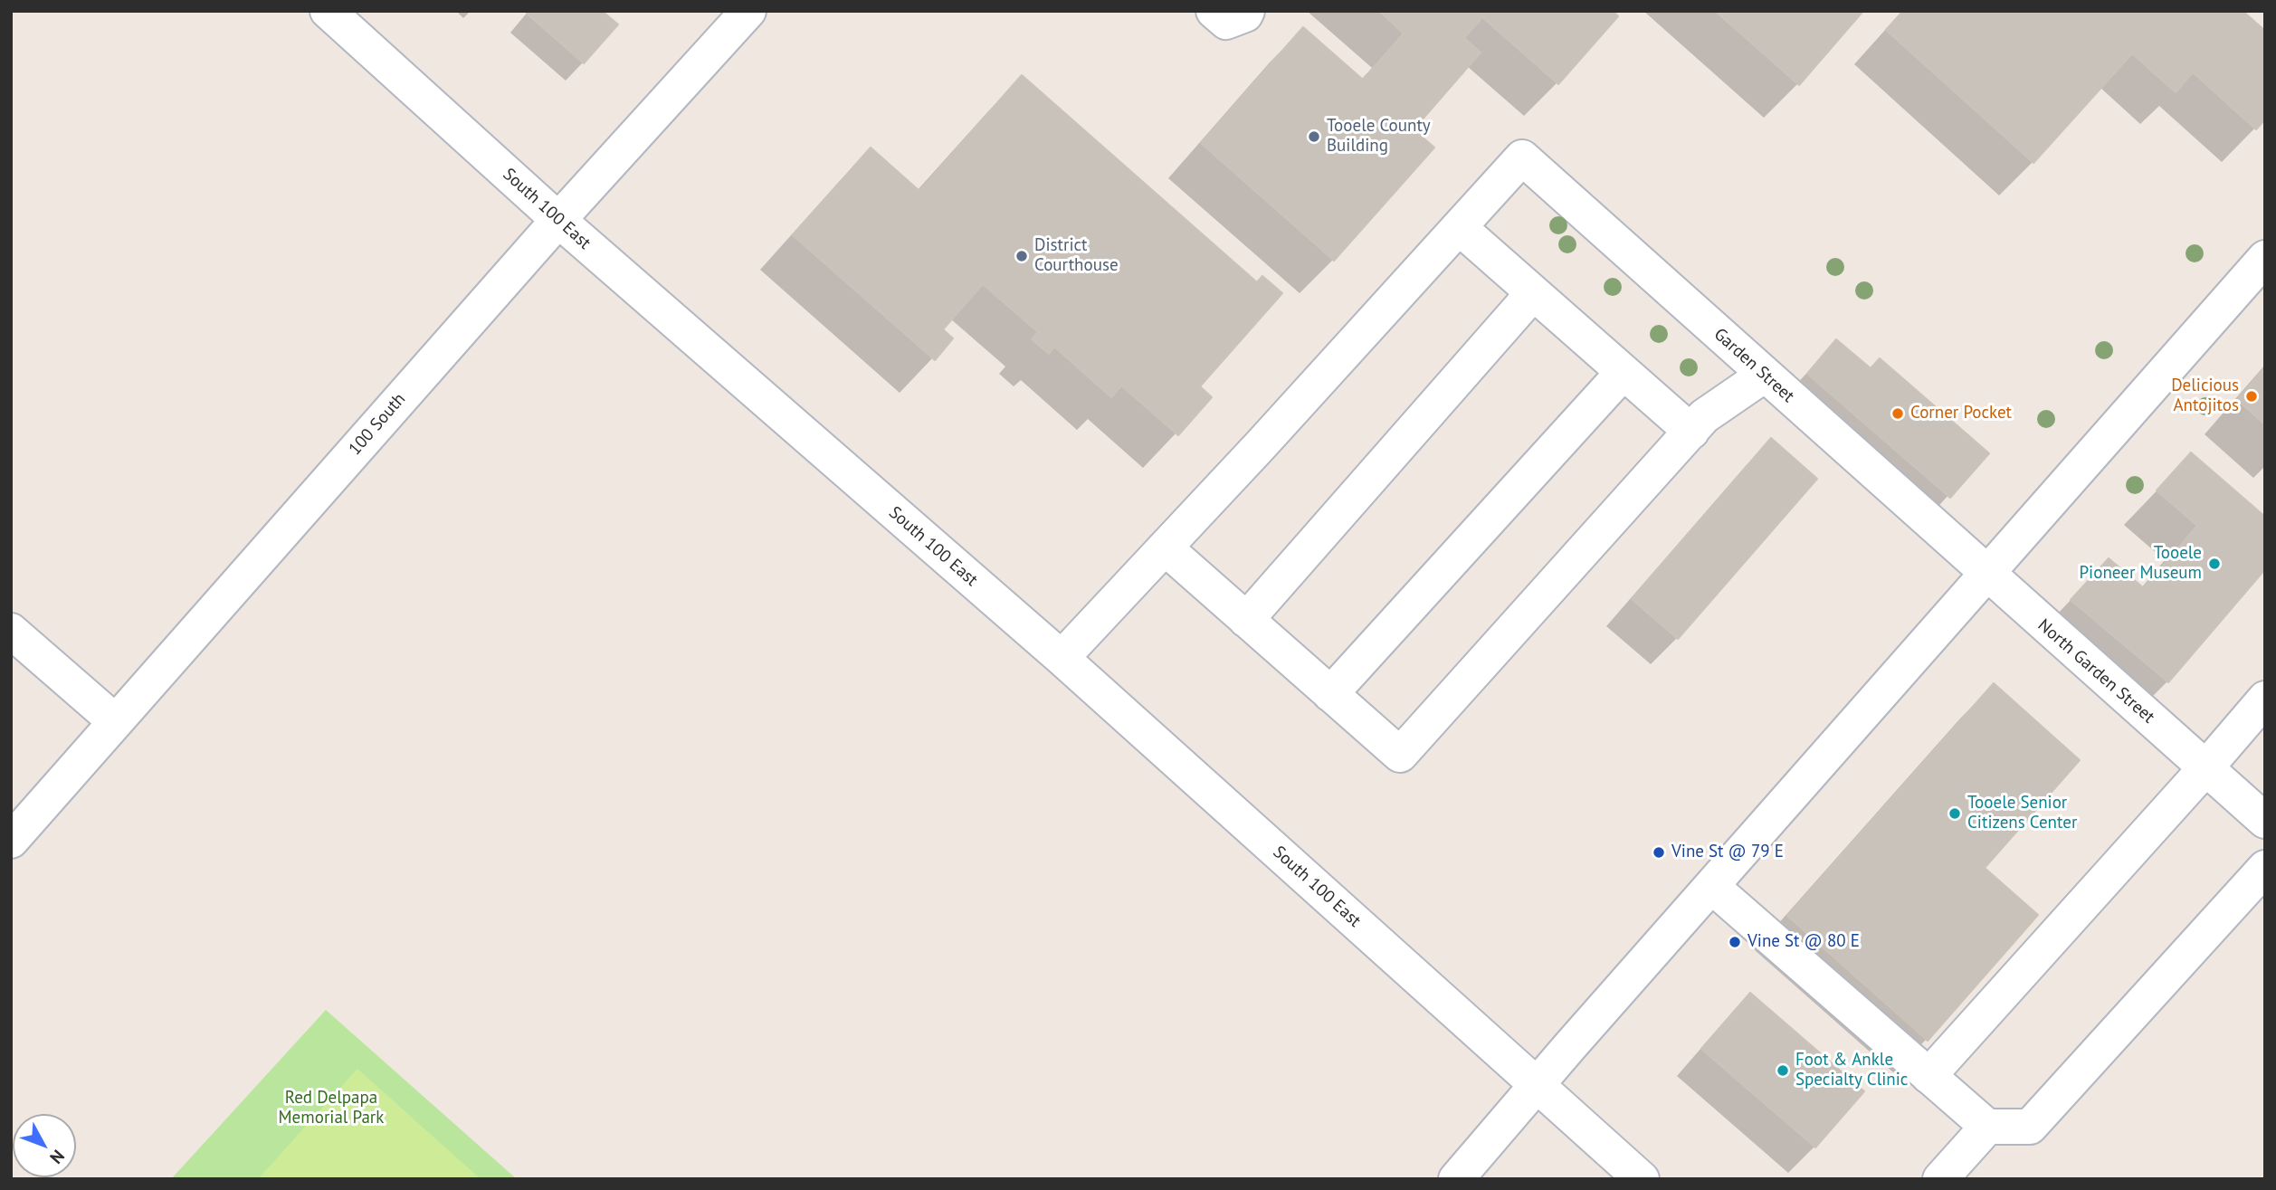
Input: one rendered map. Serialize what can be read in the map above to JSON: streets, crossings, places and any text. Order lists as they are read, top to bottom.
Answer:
{
  "streets": {
    "street": [
      "South 100 East",
      "Garden Street",
      "100 South",
      "North Garden Street"
    ]
  },
  "crossings": [
    ["South 100 East", "100 South"],
    ["Garden Street", "North Garden Street"]
  ],
  "parks": ["Red Delpapa Memorial Park"],
  "places": [
    "Tooele County Building",
    "District Courthouse",
    "Delicious Antojitos",
    "Corner Pocket",
    "Tooele Pioneer Museum",
    "Tooele Senior Citizens Center",
    "Vine St @ 79 E",
    "Vine St @ 80 E",
    "Foot & Ankle Specialty Clinic"
  ],
  "north": "bottom right"
}
